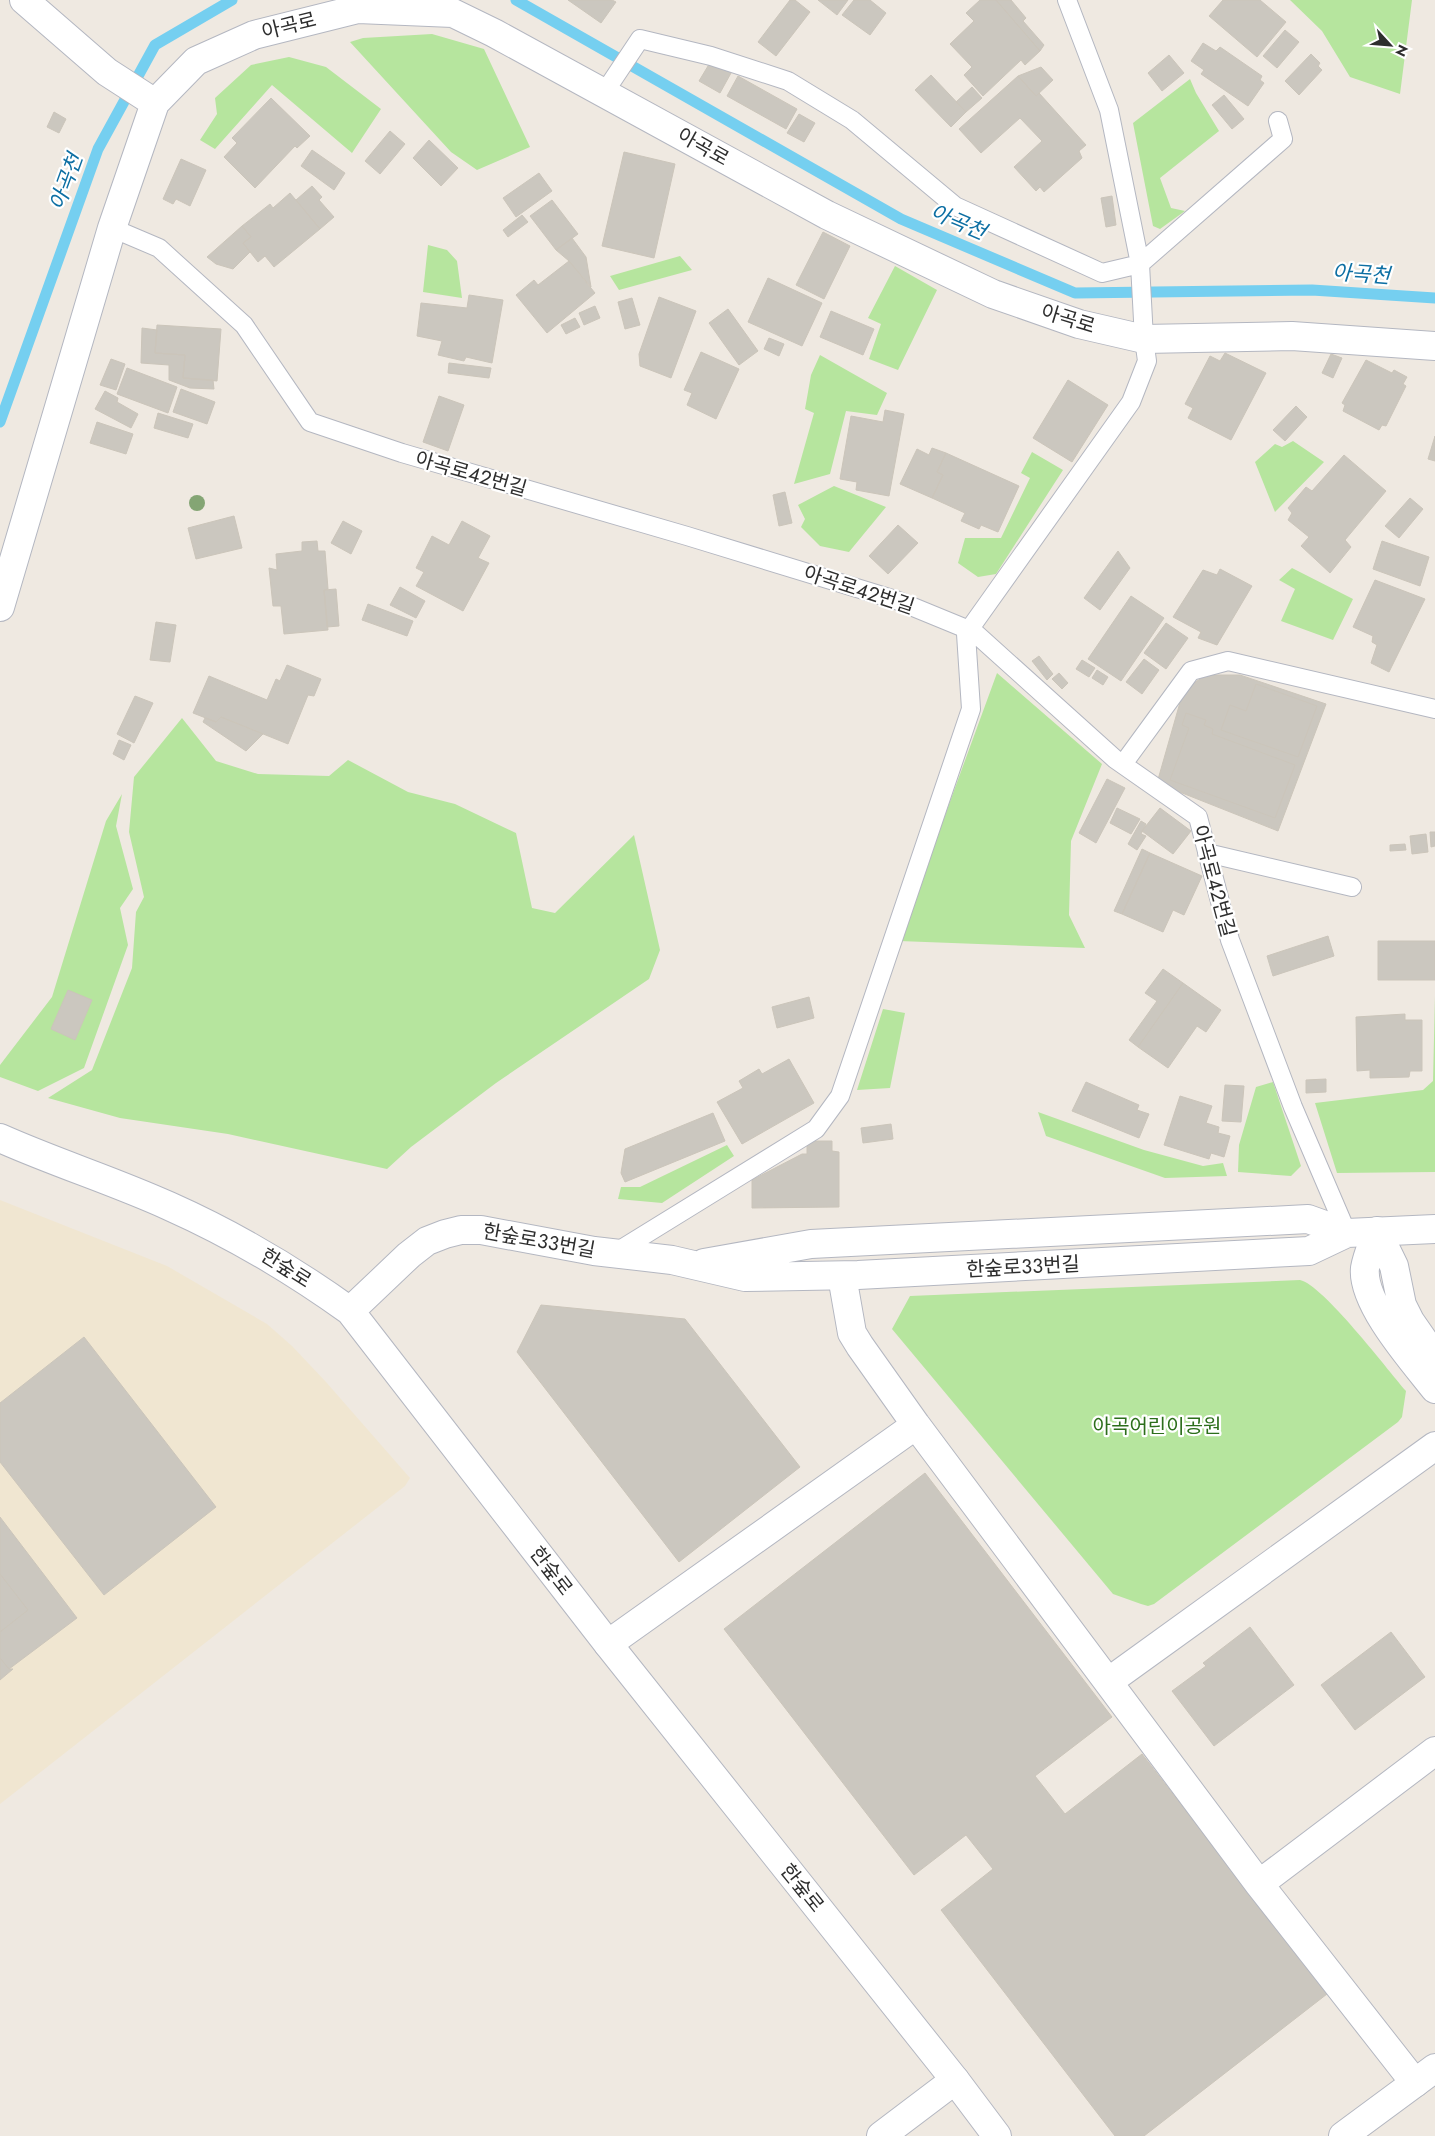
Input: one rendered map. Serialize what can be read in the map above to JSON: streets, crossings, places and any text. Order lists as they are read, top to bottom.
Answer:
{
  "streets": {
    "street": ["아곡로", "한숲로33번길", "한숲로"],
    "lane": ["아곡로42번길"]
  },
  "crossings": [
    ["아곡로42번길", "한숲로33번길"],
    ["한숲로33번길", "한숲로"]
  ],
  "water": ["아곡천"],
  "parks": ["아곡어린이공원"],
  "north": "bottom right"
}
